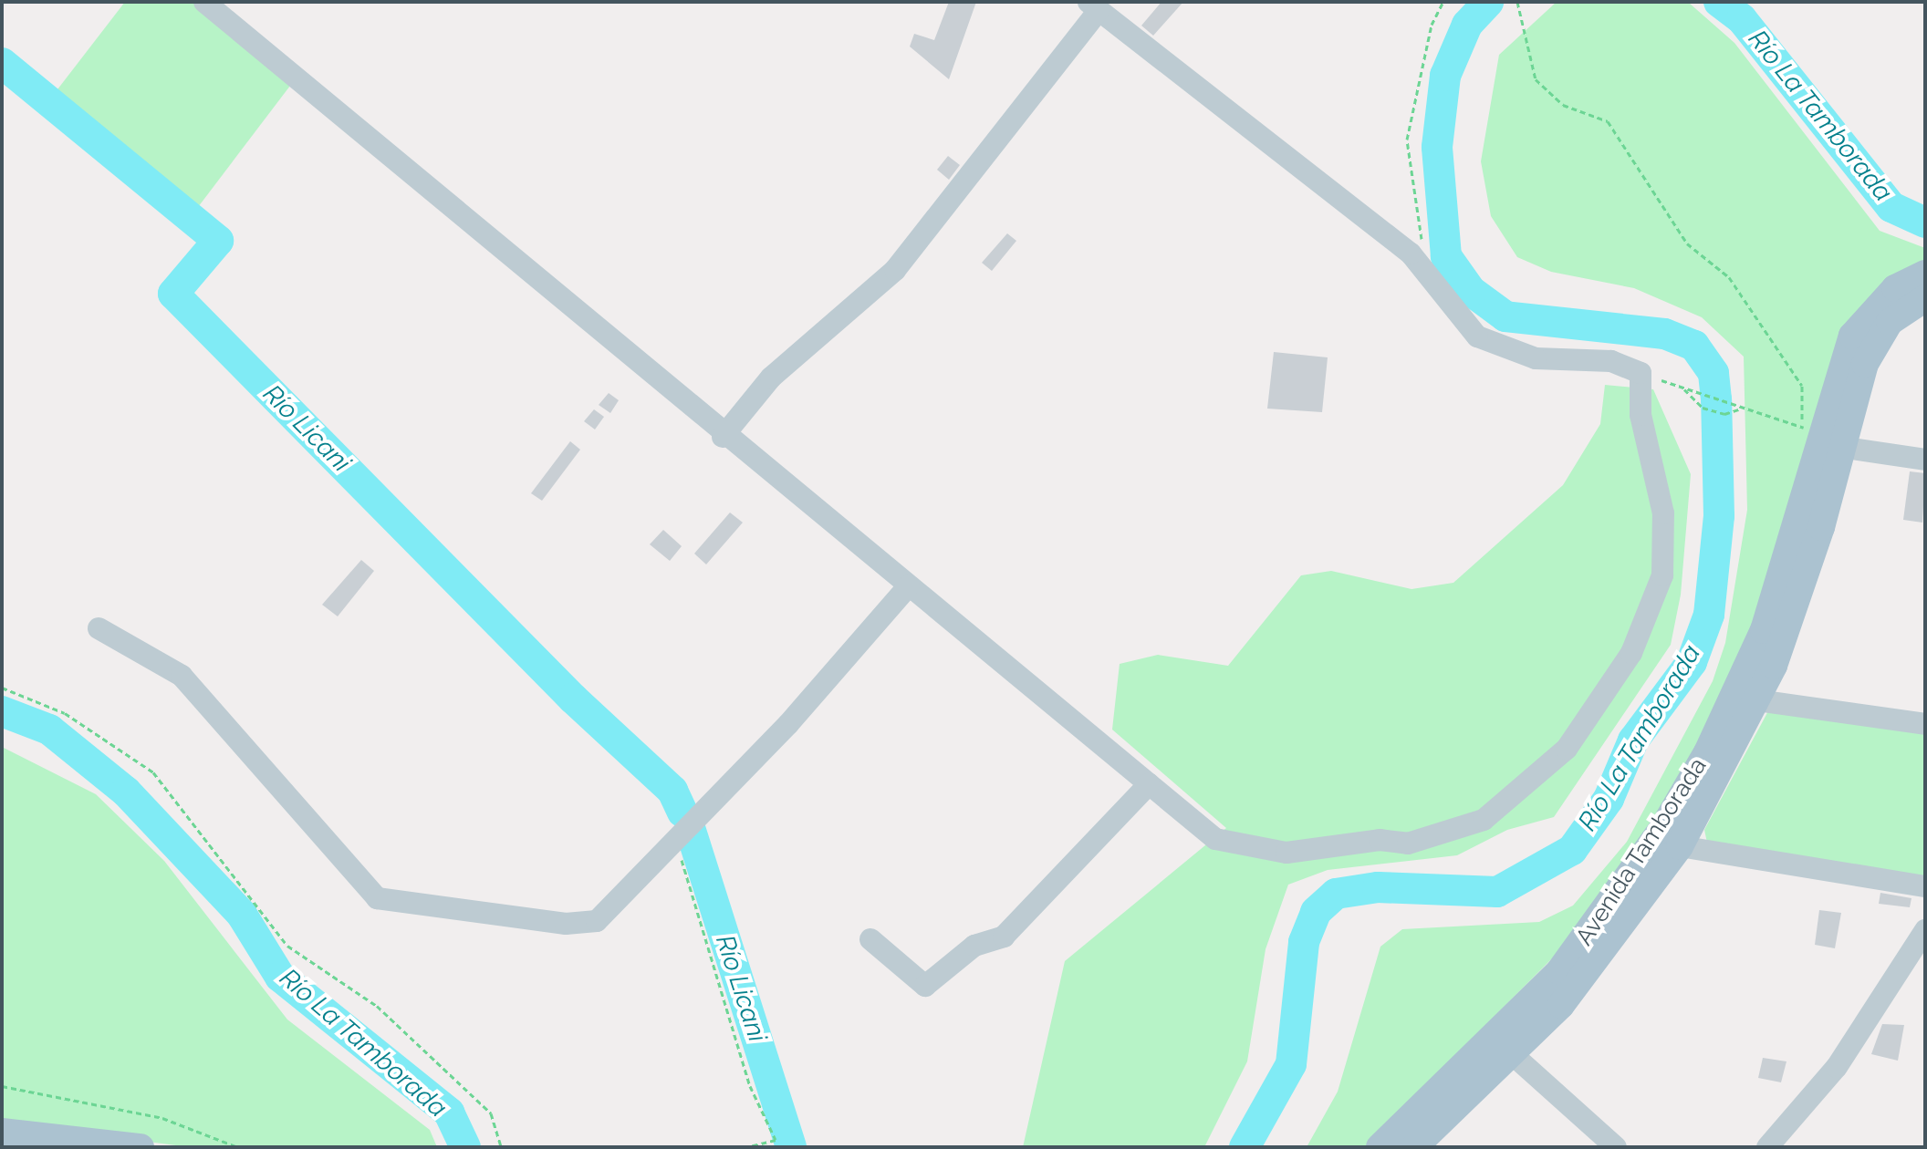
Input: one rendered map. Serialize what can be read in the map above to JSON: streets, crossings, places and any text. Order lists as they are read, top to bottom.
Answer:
{
  "streets": {
    "main road": ["Avenida Tamborada"]
  },
  "water": ["Río La Tamborada", "Río Licani"]
}
